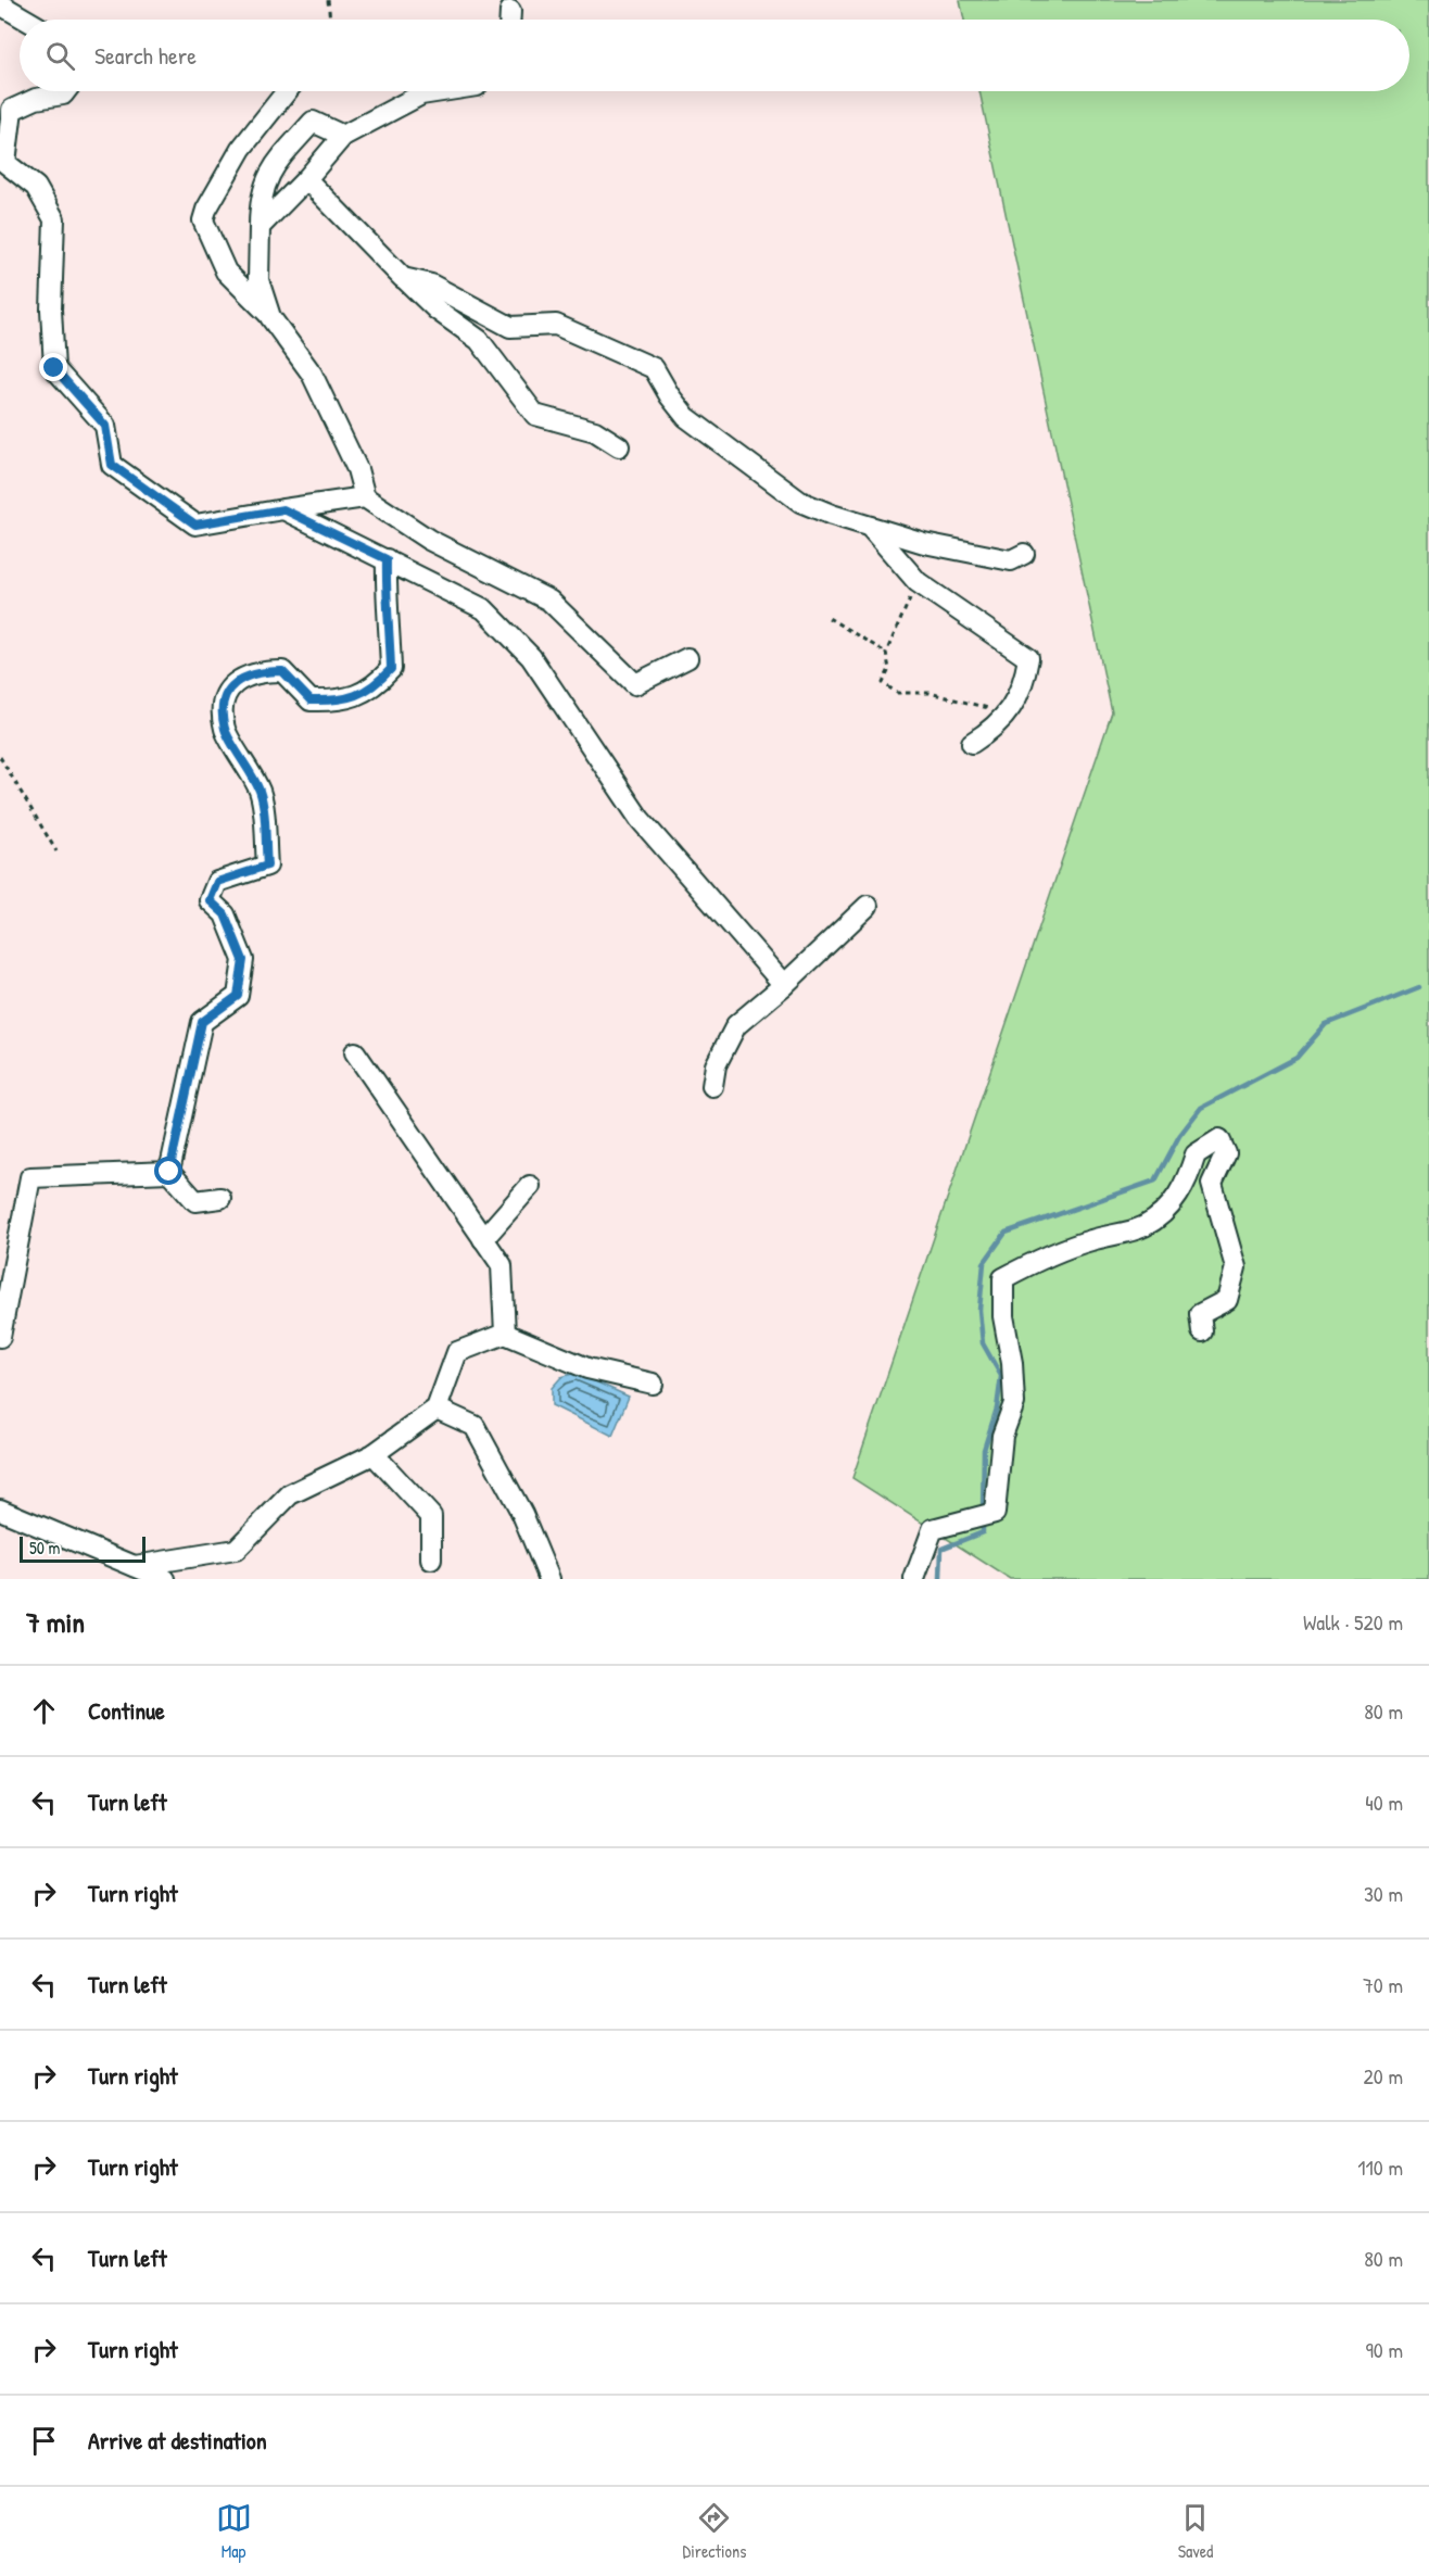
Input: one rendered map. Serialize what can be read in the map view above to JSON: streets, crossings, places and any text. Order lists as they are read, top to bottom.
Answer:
{
  "scale_bar": "50 m",
  "page": {
    "search": "Search here",
    "scale": "50 m",
    "heading": ["7 min", "Walk · 520 m"],
    "list": [
      ["Continue", "80 m"],
      ["Turn left", "40 m"],
      ["Turn right", "30 m"],
      ["Turn left", "70 m"],
      ["Turn right", "20 m"],
      ["Turn right", "110 m"],
      ["Turn left", "80 m"],
      ["Turn right", "90 m"],
      "Arrive at destination"
    ],
    "nav": ["Map", "Directions", "Saved"]
  }
}
